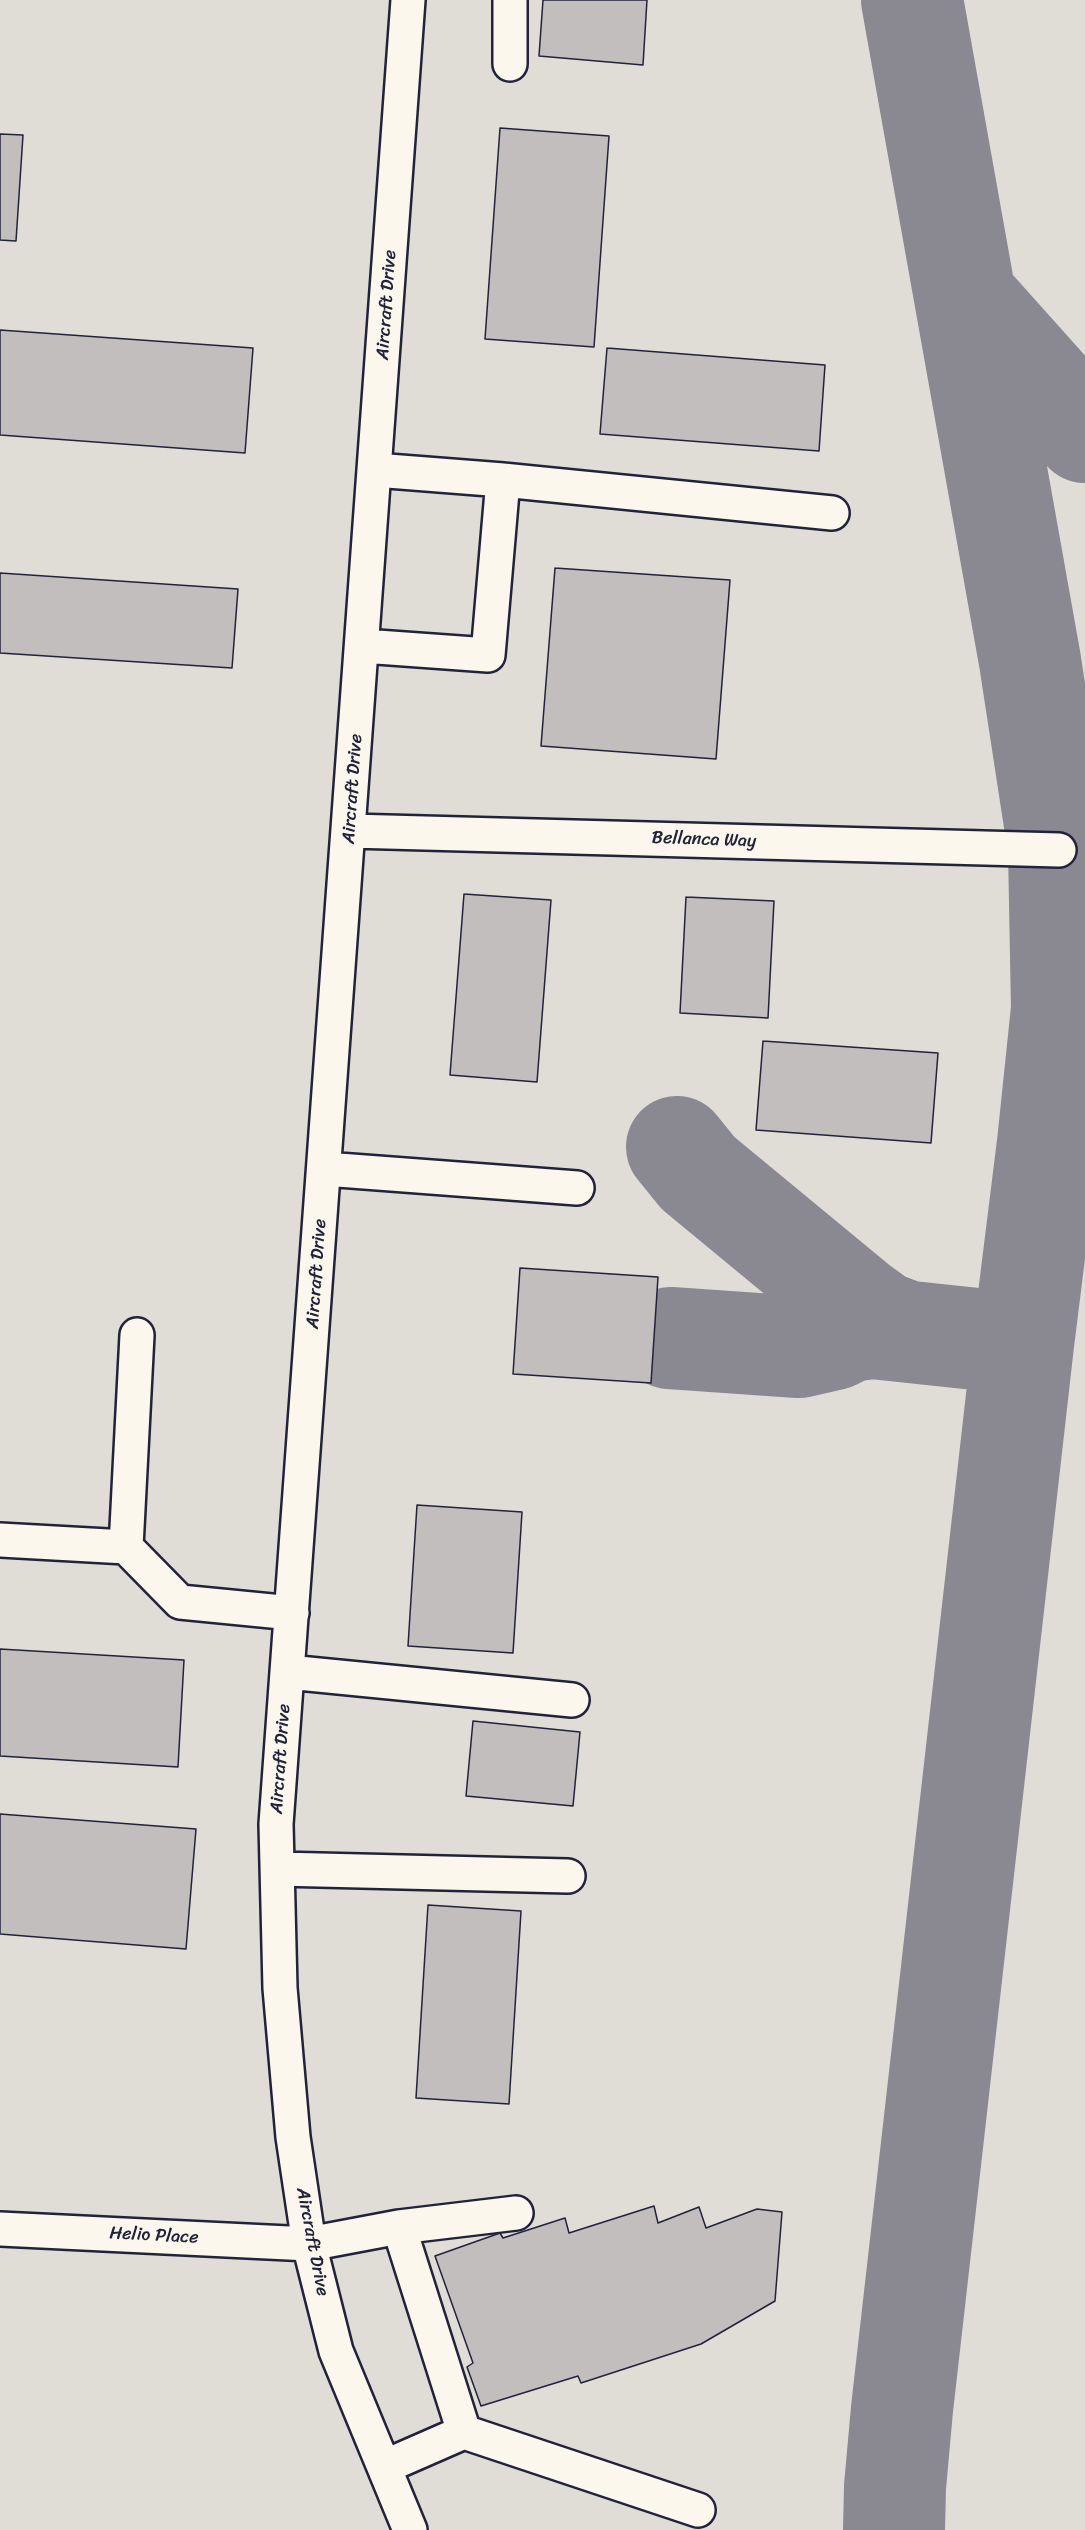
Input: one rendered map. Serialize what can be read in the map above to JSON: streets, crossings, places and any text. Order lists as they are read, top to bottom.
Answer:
{
  "streets": {
    "street": ["Aircraft Drive", "Bellanca Way", "Helio Place"]
  },
  "crossings": [
    ["Aircraft Drive", "Bellanca Way"],
    ["Aircraft Drive", "Helio Place"]
  ]
}
